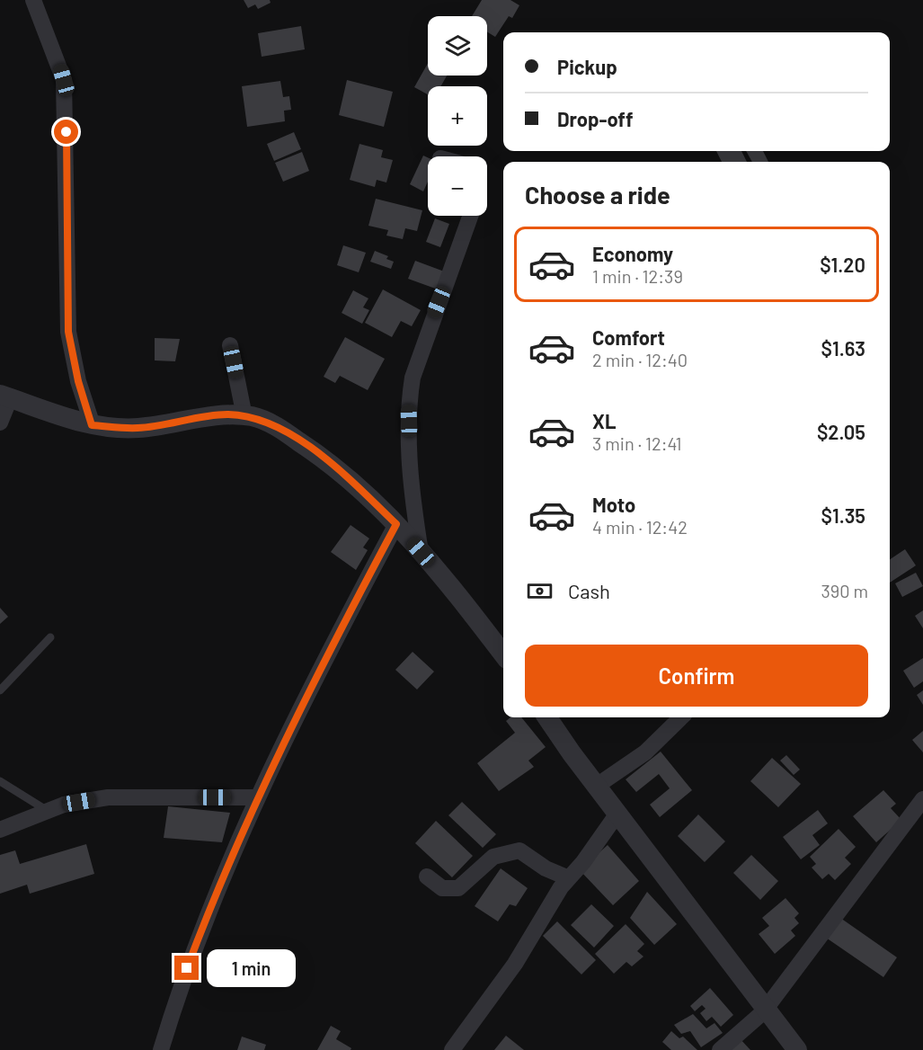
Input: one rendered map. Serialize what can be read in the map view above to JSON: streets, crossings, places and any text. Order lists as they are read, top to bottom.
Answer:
{
  "page": {
    "map_buttons": ["+", "−"],
    "banner": ["Pickup", "Drop-off"],
    "heading": "Choose a ride",
    "list": [
      {
        "name": "Economy",
        "note": "1 min · 12:39",
        "value": "$1.20"
      },
      {
        "name": "Comfort",
        "note": "2 min · 12:40",
        "value": "$1.63"
      },
      {
        "name": "XL",
        "note": "3 min · 12:41",
        "value": "$2.05"
      },
      {
        "name": "Moto",
        "note": "4 min · 12:42",
        "value": "$1.35"
      }
    ],
    "pay": ["Cash", "390 m"],
    "buttons": "Confirm",
    "bubble": "1 min"
  }
}
